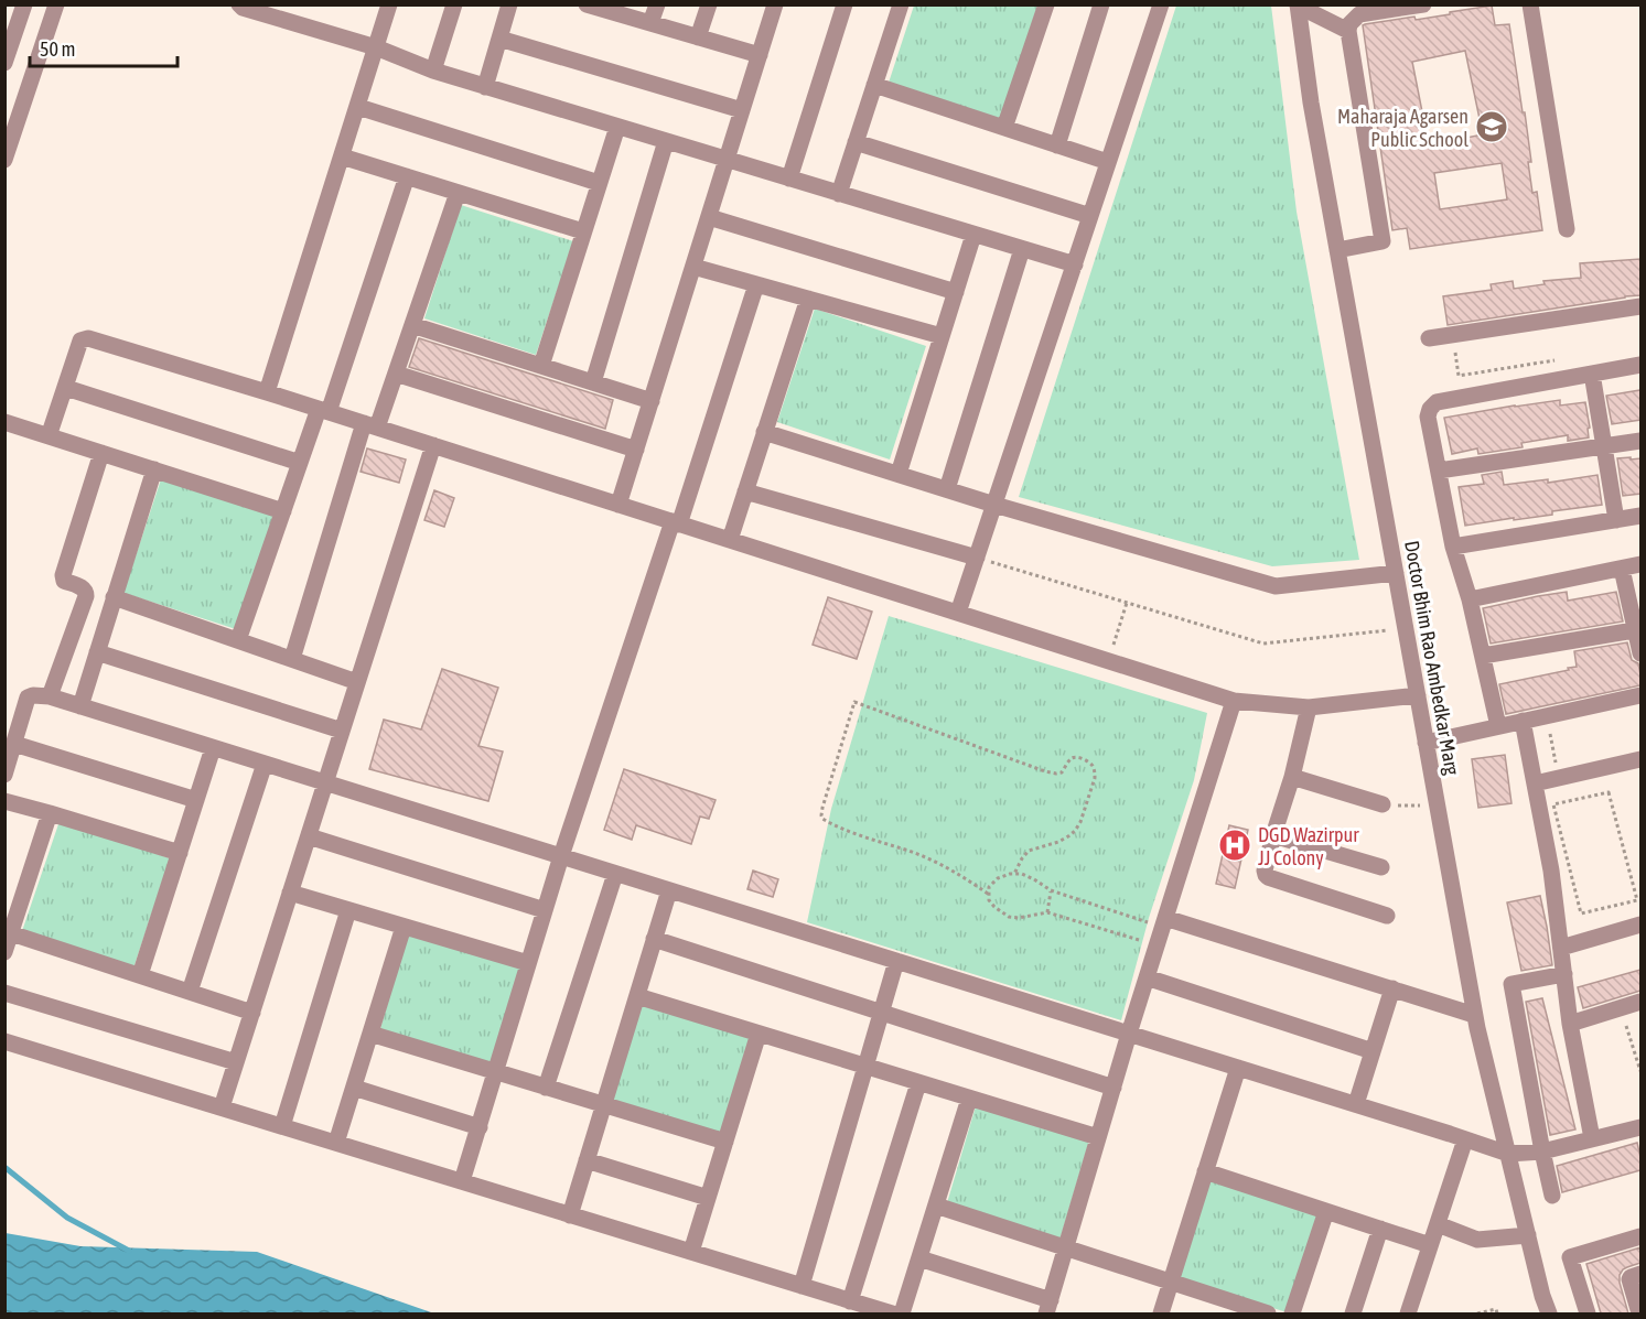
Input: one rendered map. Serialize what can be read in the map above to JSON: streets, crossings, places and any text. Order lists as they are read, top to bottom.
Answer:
{
  "streets": {
    "street": ["Doctor Bhim Rao Ambedkar Marg"]
  },
  "places": {
    "school or university": ["Maharaja Agarsen Public School"],
    "hospital": ["DGD Wazirpur JJ Colony"]
  },
  "scale_bar": "50 m"
}
